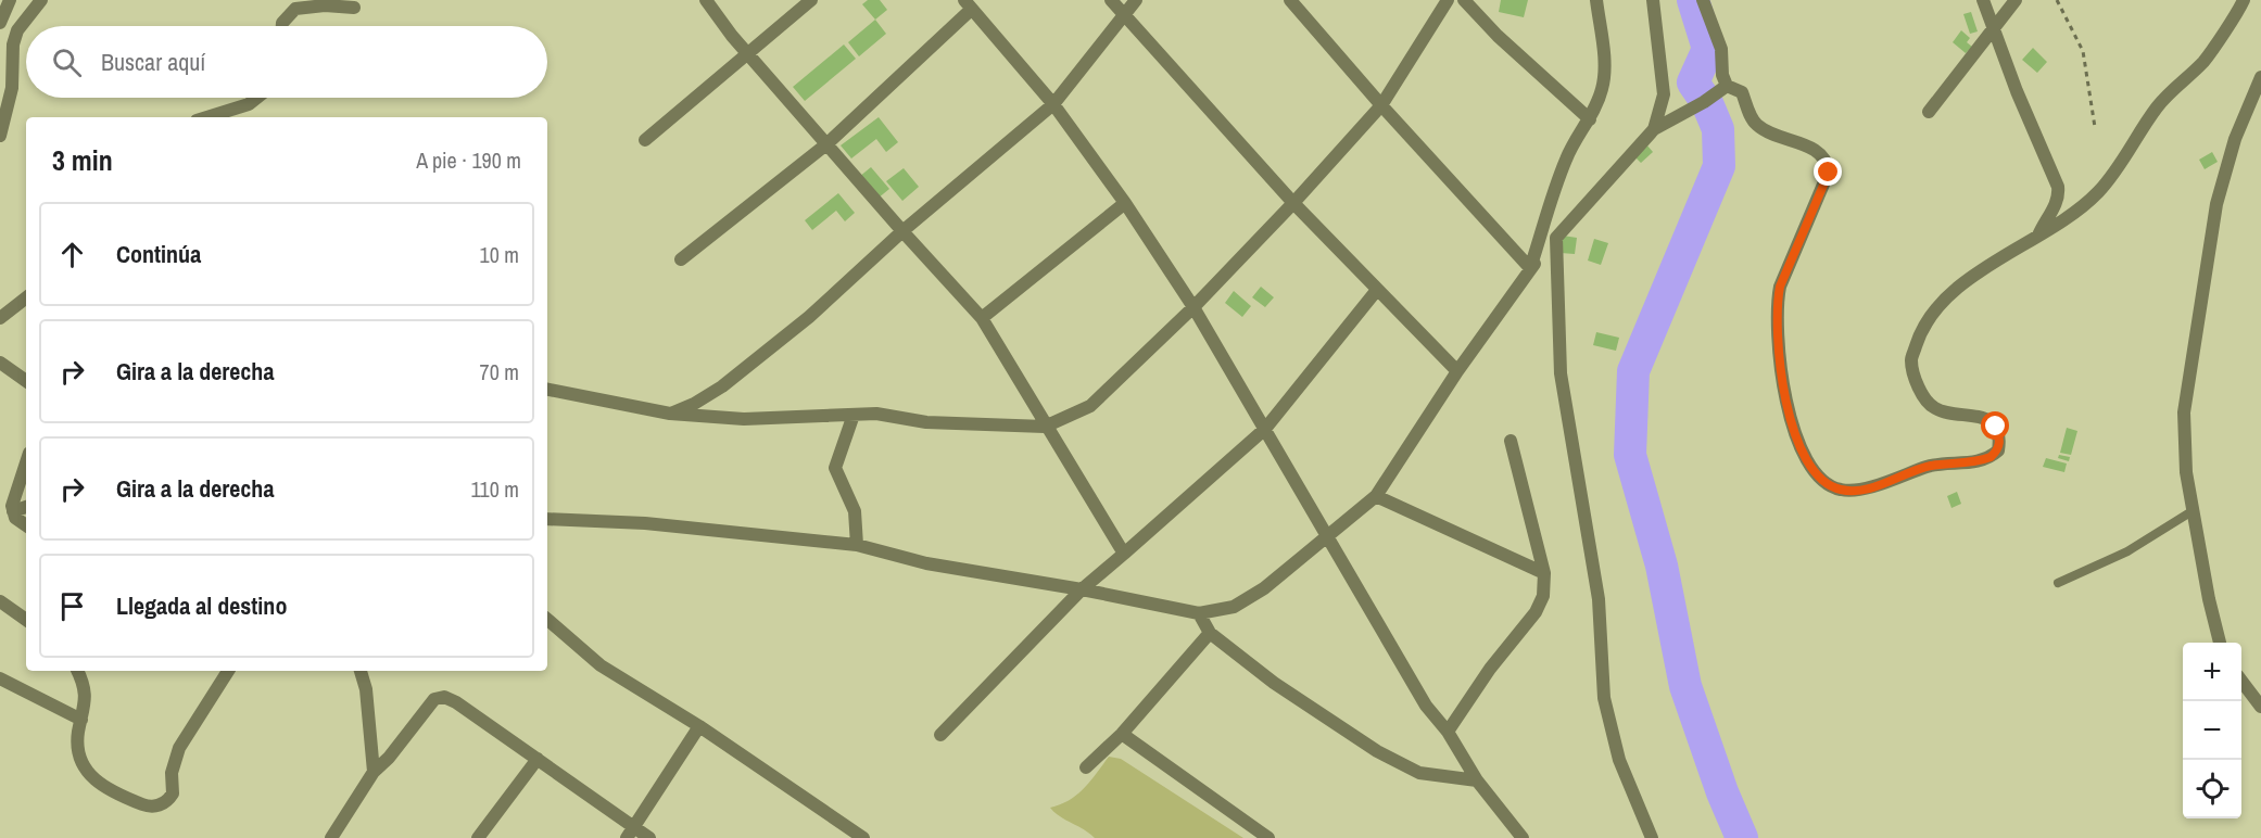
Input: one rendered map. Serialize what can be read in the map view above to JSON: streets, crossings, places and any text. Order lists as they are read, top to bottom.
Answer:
{
  "page": {
    "search": "Buscar aquí",
    "heading": ["3 min", "A pie · 190 m"],
    "list": [
      ["Continúa", "10 m"],
      ["Gira a la derecha", "70 m"],
      ["Gira a la derecha", "110 m"],
      "Llegada al destino"
    ],
    "map_buttons": ["+", "−"]
  }
}
